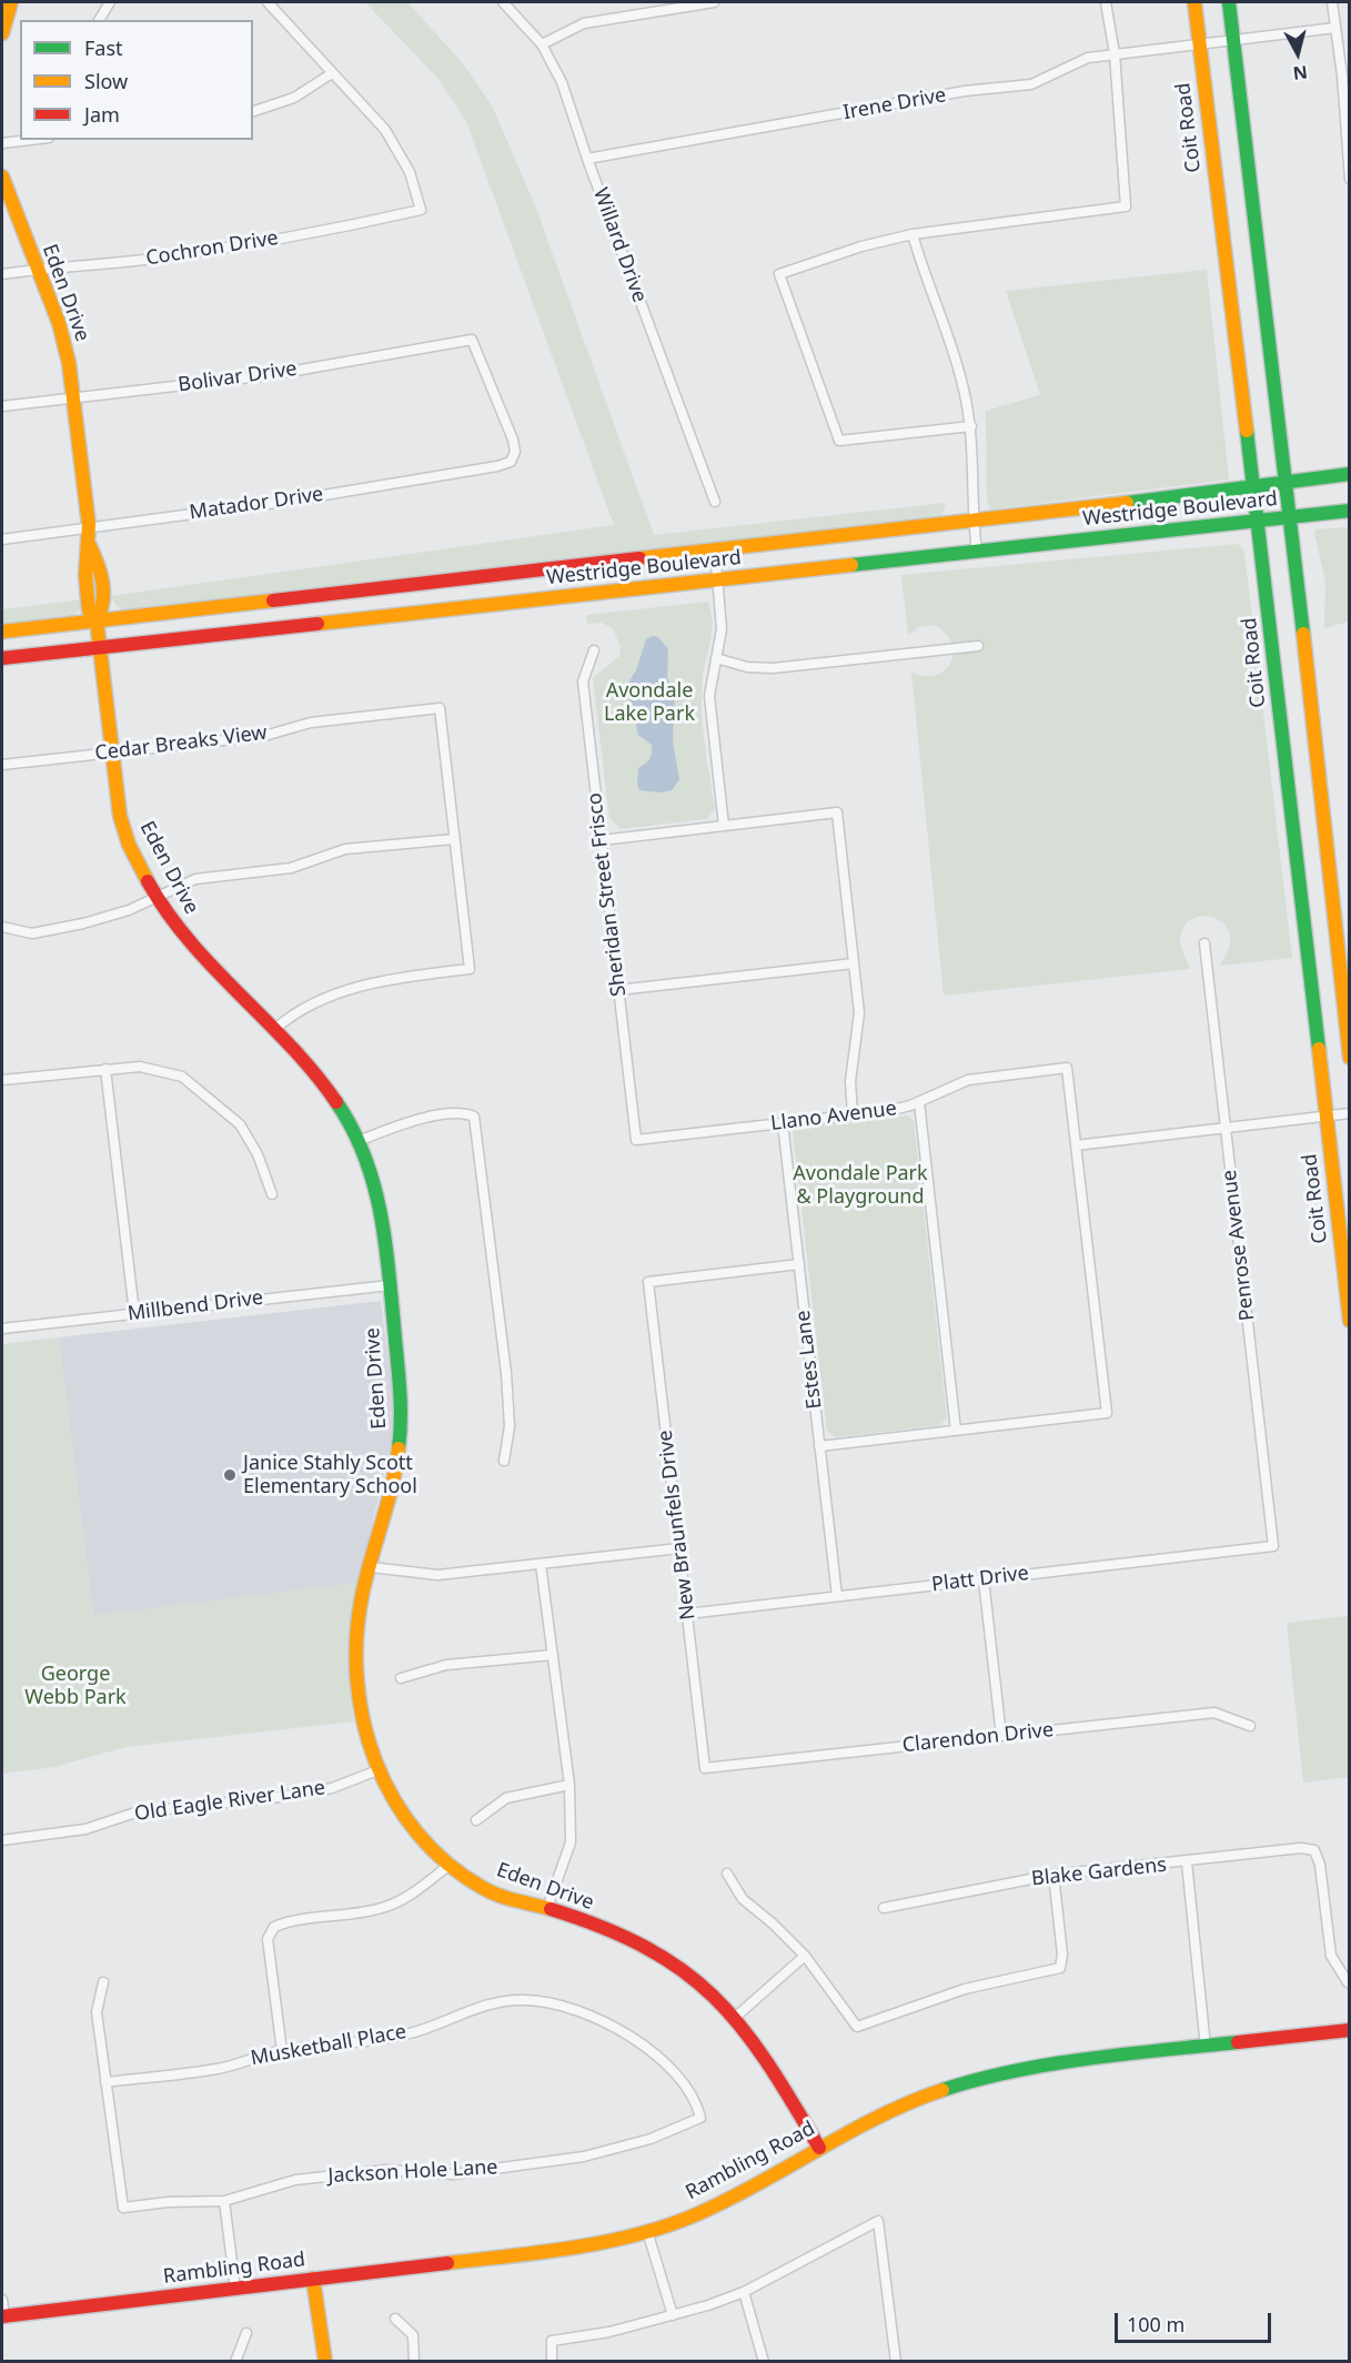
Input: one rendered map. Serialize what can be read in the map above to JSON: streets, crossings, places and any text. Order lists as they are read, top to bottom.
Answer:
{
  "streets": {
    "main road": [
      "Coit Road",
      "Eden Drive",
      "Westridge Boulevard",
      "Rambling Road"
    ],
    "street": [
      "Irene Drive",
      "Willard Drive",
      "Cochron Drive",
      "Bolivar Drive",
      "Matador Drive",
      "Cedar Breaks View",
      "Sheridan Street Frisco",
      "Llano Avenue",
      "Penrose Avenue",
      "Millbend Drive",
      "Estes Lane",
      "New Braunfels Drive",
      "Platt Drive",
      "Clarendon Drive",
      "Old Eagle River Lane",
      "Blake Gardens",
      "Musketball Place",
      "Jackson Hole Lane"
    ]
  },
  "crossings": [
    ["Irene Drive", "Coit Road"],
    ["Irene Drive", "Willard Drive"],
    ["Coit Road", "Westridge Boulevard"],
    ["Cochron Drive", "Eden Drive"],
    ["Eden Drive", "Bolivar Drive"],
    ["Eden Drive", "Matador Drive"],
    ["Eden Drive", "Westridge Boulevard"],
    ["Eden Drive", "Cedar Breaks View"],
    ["Eden Drive", "Millbend Drive"],
    ["Eden Drive", "Old Eagle River Lane"],
    ["Eden Drive", "Rambling Road"],
    ["Bolivar Drive", "Matador Drive"],
    ["Sheridan Street Frisco", "Llano Avenue"],
    ["Llano Avenue", "Estes Lane"],
    ["Penrose Avenue", "Platt Drive"],
    ["Estes Lane", "New Braunfels Drive"],
    ["Estes Lane", "Platt Drive"],
    ["New Braunfels Drive", "Platt Drive"],
    ["New Braunfels Drive", "Clarendon Drive"],
    ["Musketball Place", "Jackson Hole Lane"]
  ],
  "parks": ["Avondale Lake Park", "Avondale Park & Playground", "George Webb Park"],
  "places": ["Janice Stahly Scott Elementary School"],
  "legend": ["Fast", "Slow", "Jam"],
  "scale_bar": "100 m",
  "north": "bottom"
}
